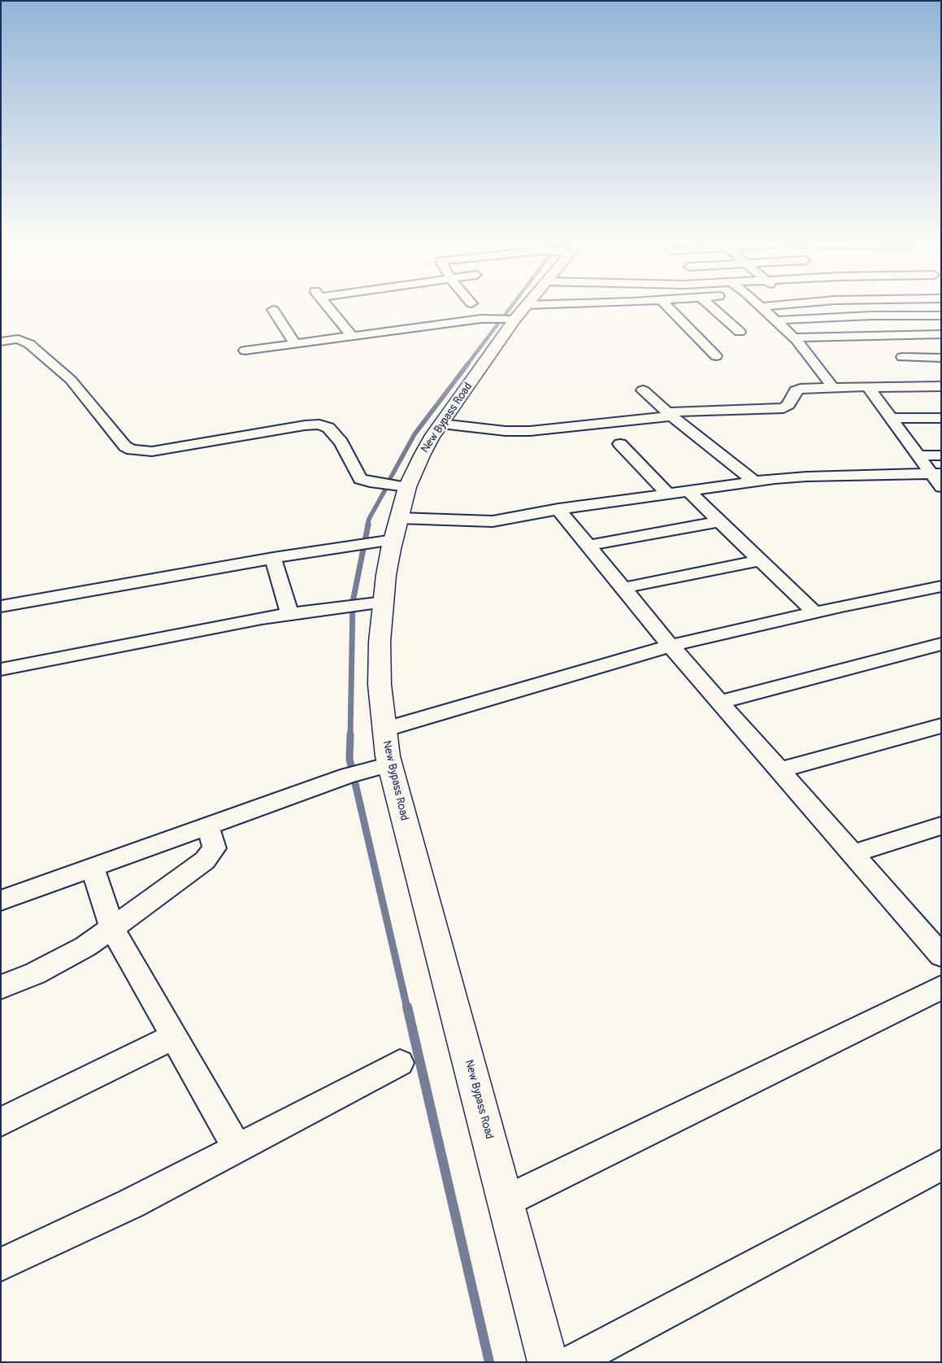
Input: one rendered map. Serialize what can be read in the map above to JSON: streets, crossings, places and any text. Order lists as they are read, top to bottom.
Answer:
{
  "streets": {
    "main road": ["New Bypass Road"]
  }
}
